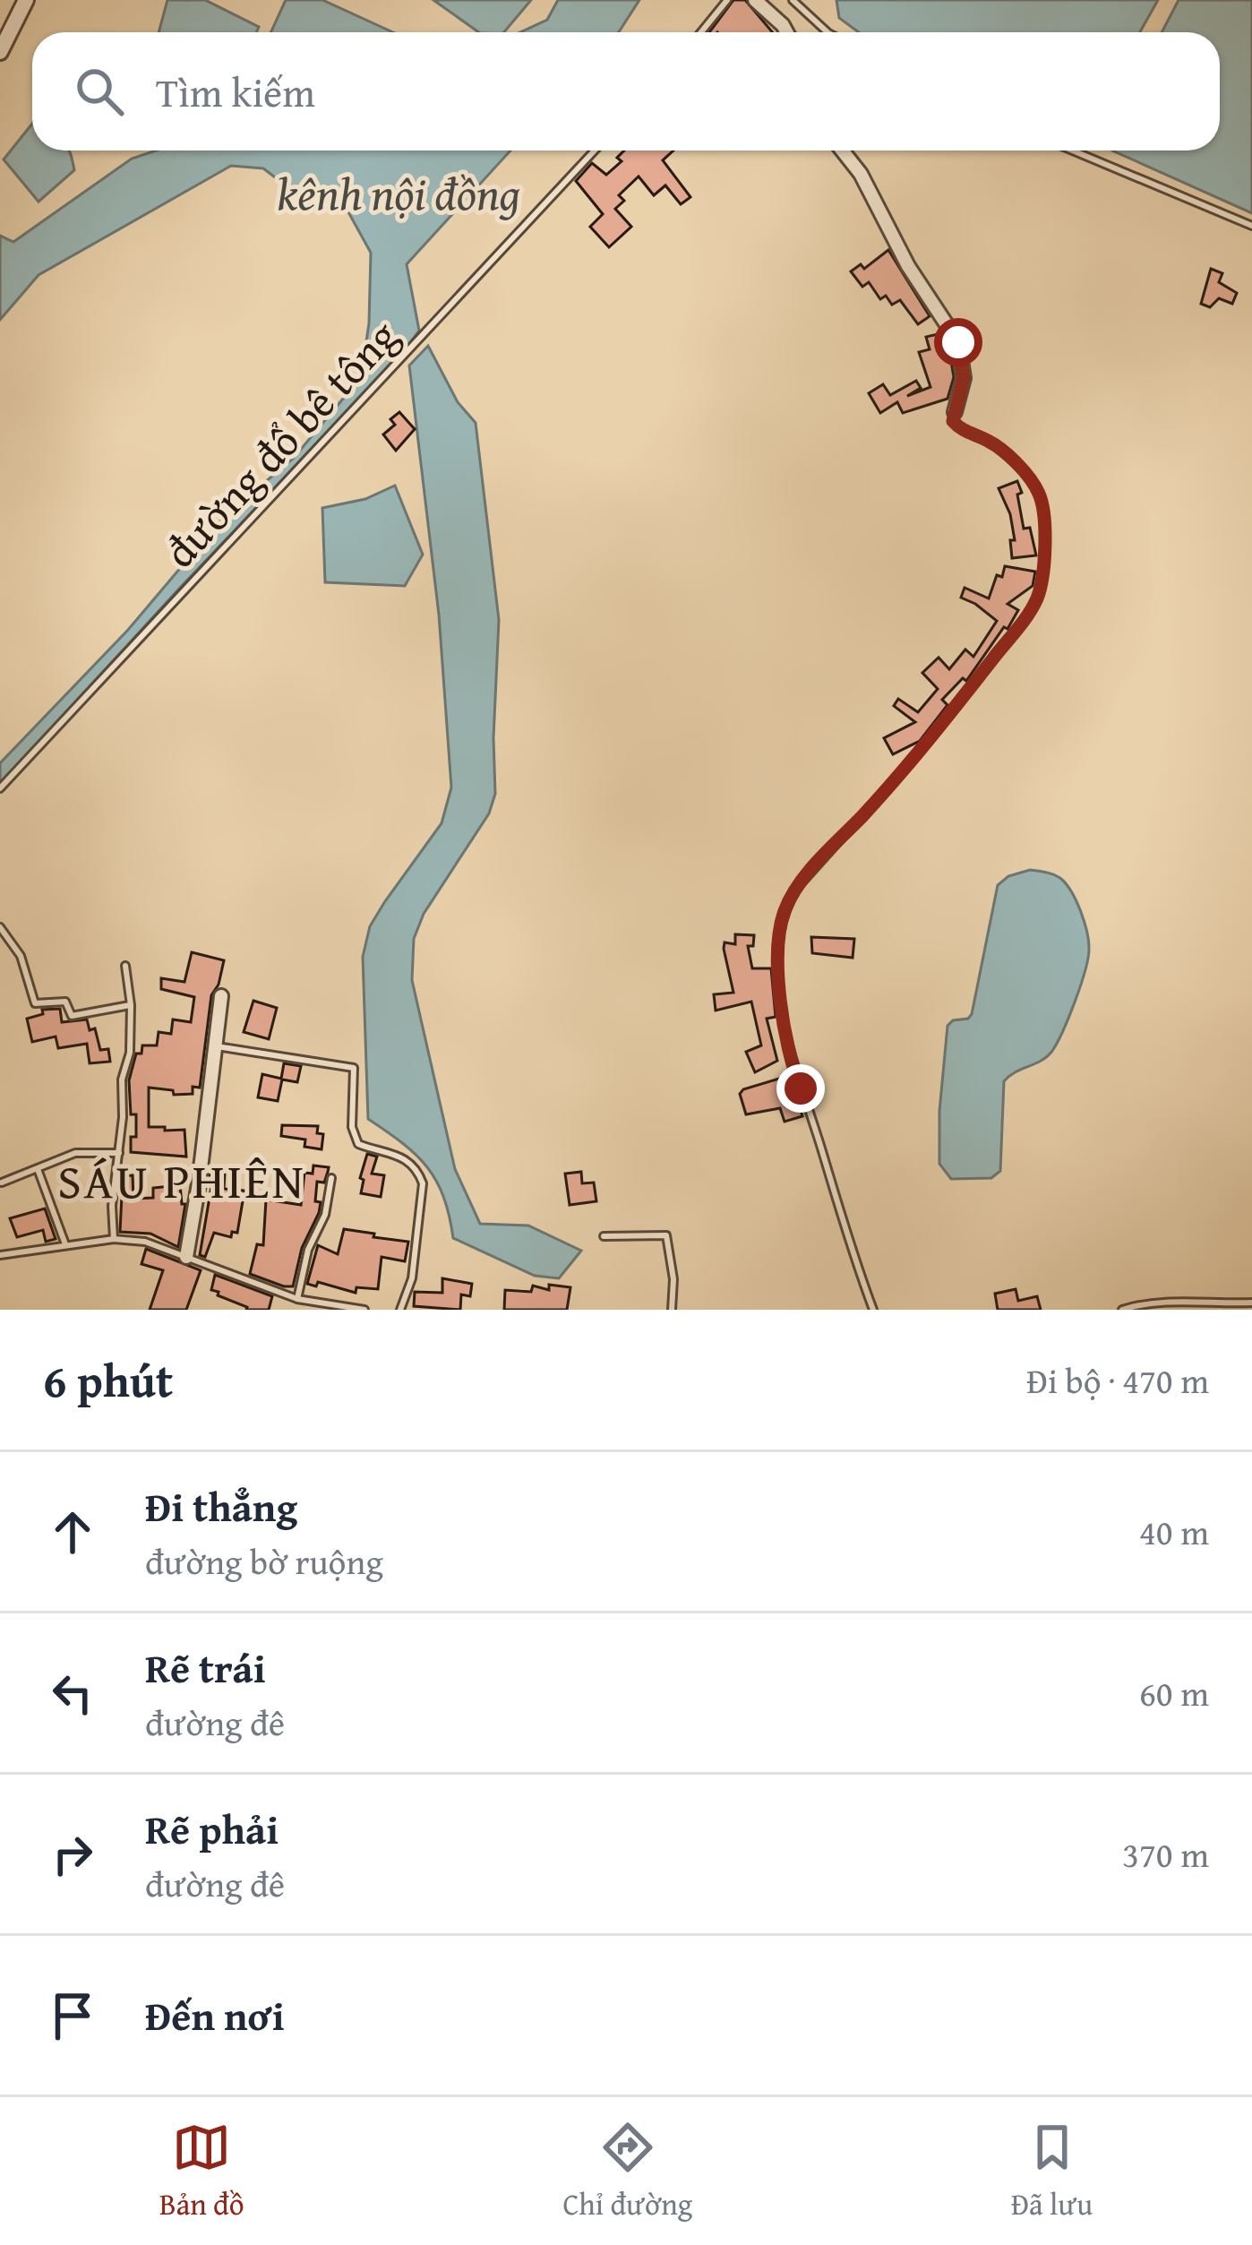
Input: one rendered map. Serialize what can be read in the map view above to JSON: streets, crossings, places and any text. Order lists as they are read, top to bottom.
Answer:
{
  "streets": {
    "lane": ["đường đổ bê tông"]
  },
  "districts": ["SÁU PHIÊN"],
  "water": ["kênh nội đồng"],
  "page": {
    "search": "Tìm kiếm",
    "heading": ["6 phút", "Đi bộ · 470 m"],
    "list": [
      ["Đi thẳng", "đường bờ ruộng", "40 m"],
      ["Rẽ trái", "đường đê", "60 m"],
      ["Rẽ phải", "đường đê", "370 m"],
      "Đến nơi"
    ],
    "nav": ["Bản đồ", "Chỉ đường", "Đã lưu"]
  }
}
